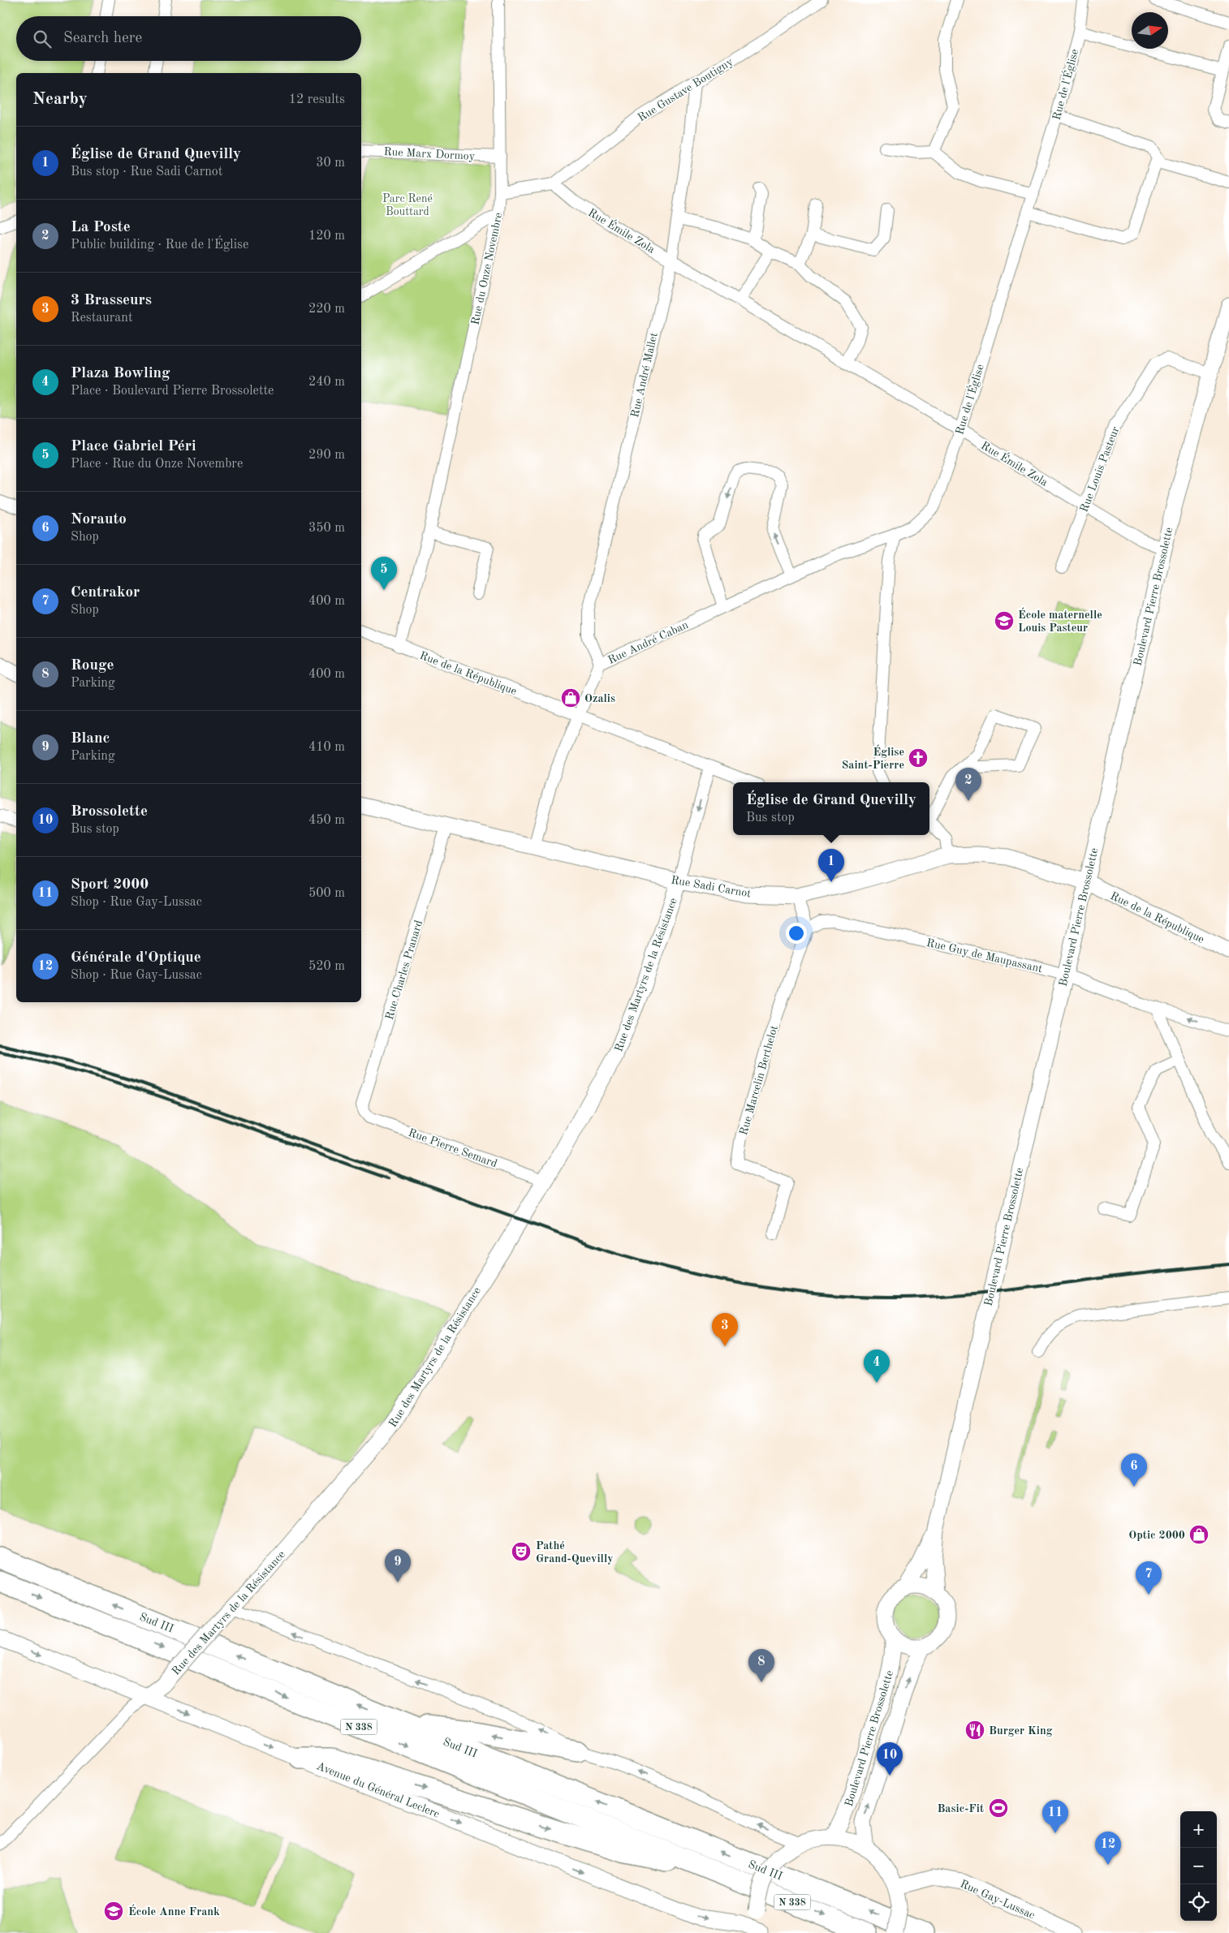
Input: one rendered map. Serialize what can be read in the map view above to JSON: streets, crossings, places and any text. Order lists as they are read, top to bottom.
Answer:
{
  "streets": {
    "highway": ["Sud III", "N 338"],
    "street": [
      "Rue de l'Église",
      "Rue Gustave Boutigny",
      "Rue Marx Dormoy",
      "Rue Émile Zola",
      "Rue du Onze Novembre",
      "Rue André Mallet",
      "Rue Louis Pasteur",
      "Boulevard Pierre Brossolette",
      "Rue André Caban",
      "Rue de la République",
      "Rue Sadi Carnot",
      "Rue Guy de Maupassant",
      "Rue Charles Pranard",
      "Rue des Martyrs de la Résistance",
      "Rue Marcelin Berthelot",
      "Rue Pierre Semard",
      "Avenue du Général Leclerc",
      "Rue Gay-Lussac"
    ]
  },
  "crossings": [
    ["Rue de l'Église", "Rue Émile Zola"],
    ["Rue de l'Église", "Rue André Caban"],
    ["Rue Gustave Boutigny", "Rue Émile Zola"],
    ["Rue Gustave Boutigny", "Rue André Mallet"],
    ["Rue Marx Dormoy", "Rue du Onze Novembre"],
    ["Rue Émile Zola", "Rue André Mallet"],
    ["Rue Émile Zola", "Rue Louis Pasteur"],
    ["Rue Émile Zola", "Boulevard Pierre Brossolette"],
    ["Rue du Onze Novembre", "Rue de la République"],
    ["Rue André Mallet", "Rue André Caban"],
    ["Rue Louis Pasteur", "Boulevard Pierre Brossolette"],
    ["Boulevard Pierre Brossolette", "Rue de la République"],
    ["Boulevard Pierre Brossolette", "Rue Sadi Carnot"],
    ["Boulevard Pierre Brossolette", "Rue Guy de Maupassant"],
    ["Rue André Caban", "Rue de la République"],
    ["Rue de la République", "Rue Sadi Carnot"],
    ["Rue de la République", "Rue des Martyrs de la Résistance"],
    ["Rue Sadi Carnot", "Rue Charles Pranard"],
    ["Rue Sadi Carnot", "Rue des Martyrs de la Résistance"],
    ["Rue Guy de Maupassant", "Rue Marcelin Berthelot"],
    ["Rue Charles Pranard", "Rue Pierre Semard"],
    ["Rue des Martyrs de la Résistance", "Rue Pierre Semard"],
    ["Rue des Martyrs de la Résistance", "Avenue du Général Leclerc"]
  ],
  "parks": ["Parc René Bouttard"],
  "places": {
    "school or university": ["École maternelle Louis Pasteur", "École Anne Frank"],
    "shop": ["Ozalis", "Optic 2000"],
    "church": ["Église Saint-Pierre"],
    "theatre": ["Pathé Grand-Quevilly"],
    "restaurant": ["Burger King"],
    "sports": ["Basic-Fit"]
  },
  "north": "right",
  "page": {
    "search": "Search here",
    "heading": ["Nearby", "12 results"],
    "list": [
      {
        "mark": "1",
        "name": "Église de Grand Quevilly",
        "note": "Bus stop · Rue Sadi Carnot",
        "value": "30 m"
      },
      {
        "mark": "2",
        "name": "La Poste",
        "note": "Public building · Rue de l'Église",
        "value": "120 m"
      },
      {
        "mark": "3",
        "name": "3 Brasseurs",
        "note": "Restaurant",
        "value": "220 m"
      },
      {
        "mark": "4",
        "name": "Plaza Bowling",
        "note": "Place · Boulevard Pierre Brossolette",
        "value": "240 m"
      },
      {
        "mark": "5",
        "name": "Place Gabriel Péri",
        "note": "Place · Rue du Onze Novembre",
        "value": "290 m"
      },
      {
        "mark": "6",
        "name": "Norauto",
        "note": "Shop",
        "value": "350 m"
      },
      {
        "mark": "7",
        "name": "Centrakor",
        "note": "Shop",
        "value": "400 m"
      },
      {
        "mark": "8",
        "name": "Rouge",
        "note": "Parking",
        "value": "400 m"
      },
      {
        "mark": "9",
        "name": "Blanc",
        "note": "Parking",
        "value": "410 m"
      },
      {
        "mark": "10",
        "name": "Brossolette",
        "note": "Bus stop",
        "value": "450 m"
      },
      {
        "mark": "11",
        "name": "Sport 2000",
        "note": "Shop · Rue Gay-Lussac",
        "value": "500 m"
      },
      {
        "mark": "12",
        "name": "Générale d'Optique",
        "note": "Shop · Rue Gay-Lussac",
        "value": "520 m"
      }
    ],
    "pins": [
      "5",
      "2",
      "1",
      "3",
      "4",
      "6",
      "9",
      "7",
      "8",
      "10",
      "11",
      "12"
    ],
    "popup": ["Église de Grand Quevilly", "Bus stop"],
    "map_buttons": ["+", "−"]
  }
}
